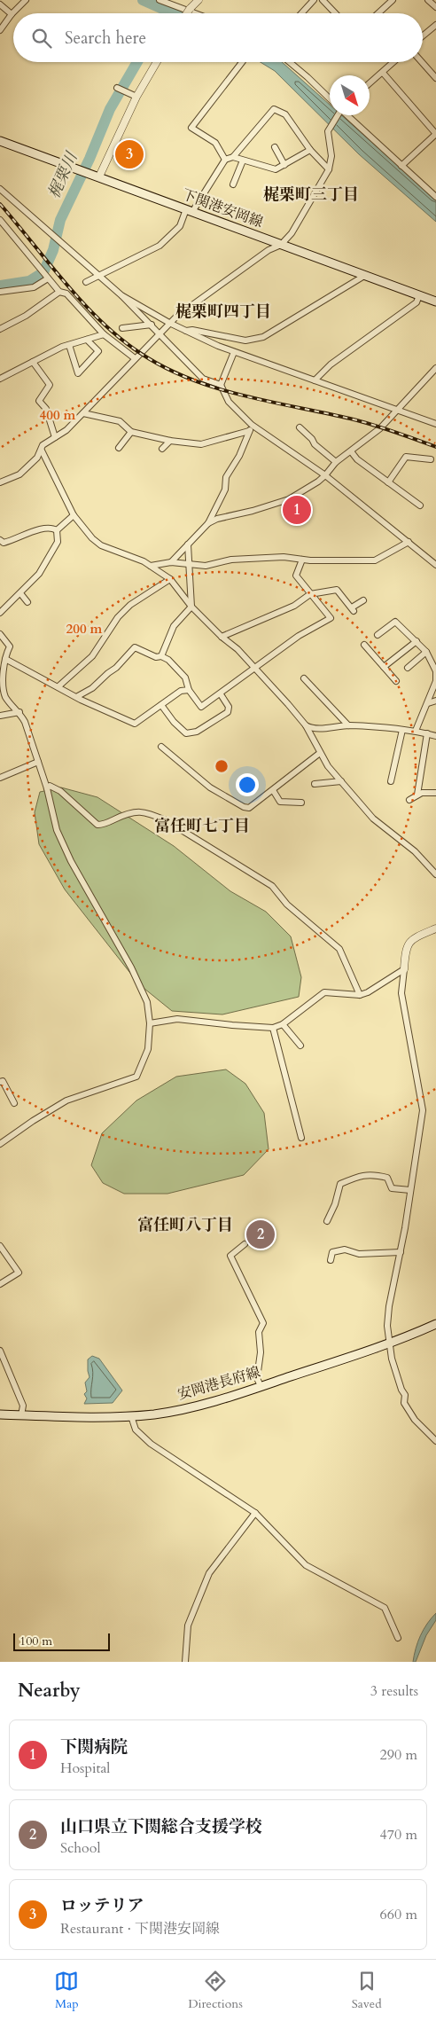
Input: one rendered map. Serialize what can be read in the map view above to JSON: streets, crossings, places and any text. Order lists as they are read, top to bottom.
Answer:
{
  "streets": {
    "main road": ["下関港安岡線", "安岡港長府線"]
  },
  "districts": [
    "梶栗町三丁目",
    "梶栗町四丁目",
    "富任町七丁目",
    "富任町八丁目"
  ],
  "water": ["梶栗川"],
  "scale_bar": "100 m",
  "north": "bottom right",
  "page": {
    "search": "Search here",
    "pins": ["3", "1", "2"],
    "scale": "100 m",
    "heading": ["Nearby", "3 results"],
    "list": [
      {
        "mark": "1",
        "name": "下関病院",
        "note": "Hospital",
        "value": "290 m"
      },
      {
        "mark": "2",
        "name": "山口県立下関総合支援学校",
        "note": "School",
        "value": "470 m"
      },
      {
        "mark": "3",
        "name": "ロッテリア",
        "note": "Restaurant · 下関港安岡線",
        "value": "660 m"
      }
    ],
    "nav": ["Map", "Directions", "Saved"]
  },
  "rings": ["400 m", "200 m"]
}
